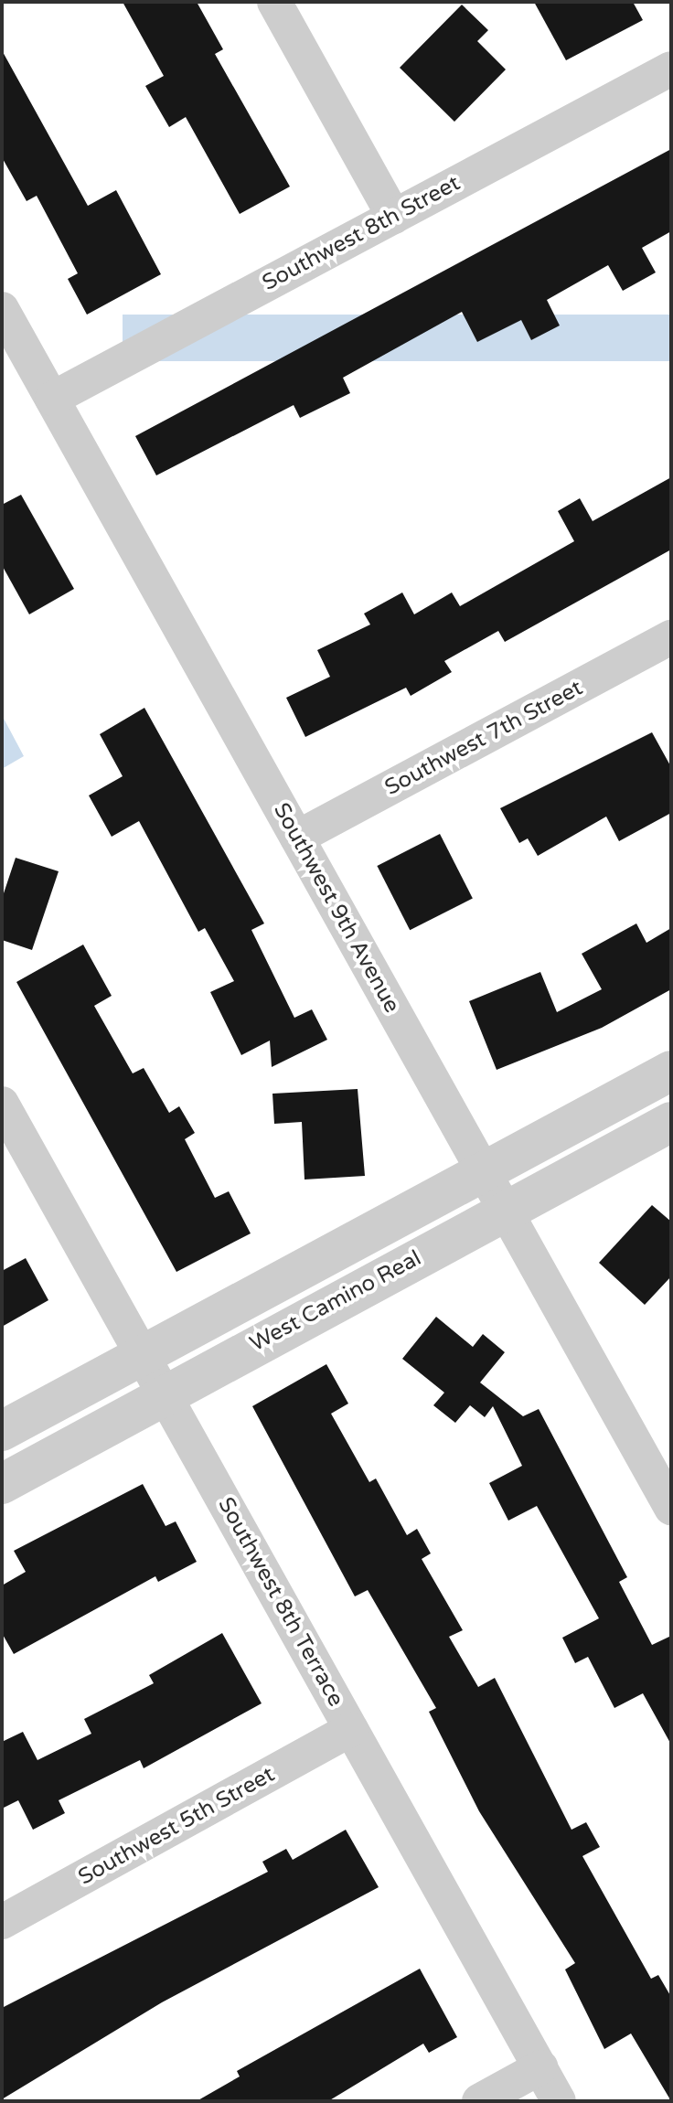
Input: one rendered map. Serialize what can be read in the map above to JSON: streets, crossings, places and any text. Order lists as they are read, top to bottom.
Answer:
{
  "streets": {
    "street": [
      "Southwest 8th Street",
      "Southwest 7th Street",
      "Southwest 9th Avenue",
      "West Camino Real",
      "Southwest 8th Terrace",
      "Southwest 5th Street"
    ]
  },
  "crossings": [
    ["Southwest 8th Street", "Southwest 9th Avenue"],
    ["Southwest 7th Street", "Southwest 9th Avenue"],
    ["Southwest 9th Avenue", "West Camino Real"],
    ["West Camino Real", "Southwest 8th Terrace"],
    ["Southwest 8th Terrace", "Southwest 5th Street"]
  ]
}
